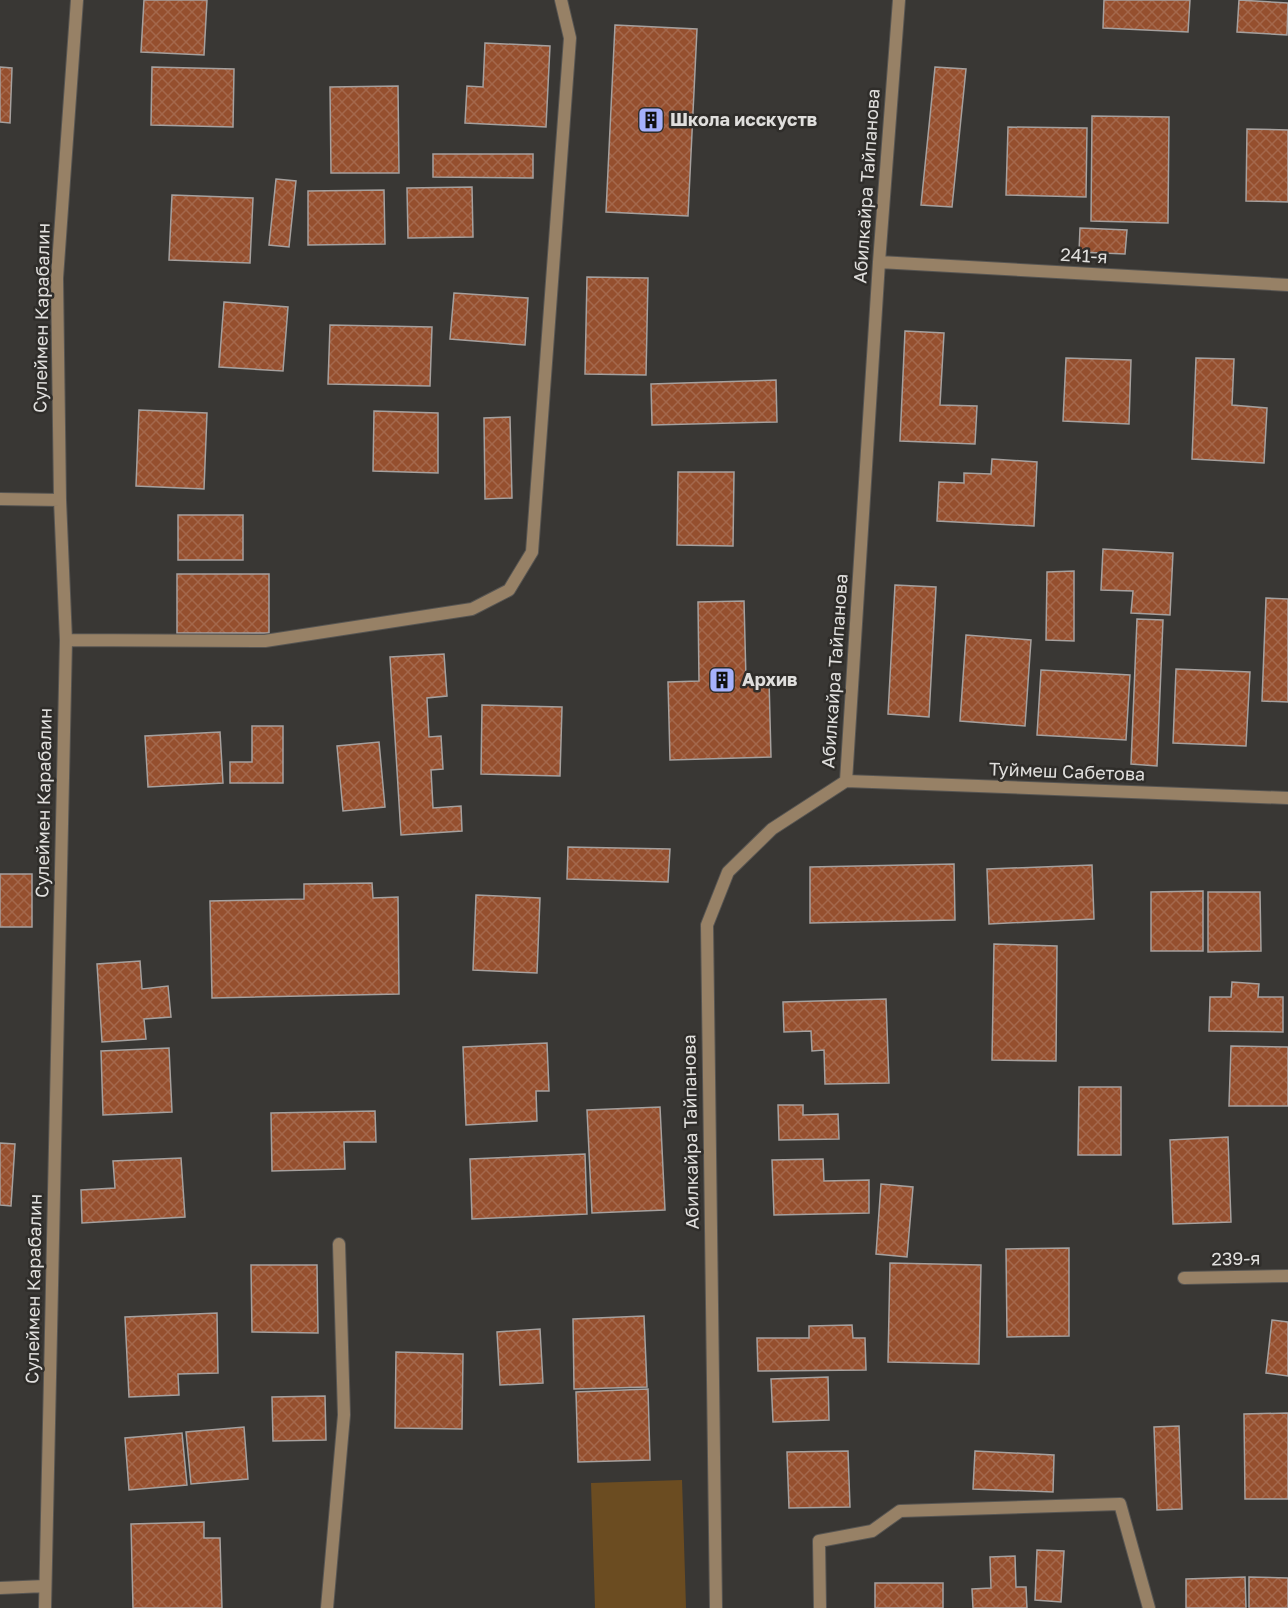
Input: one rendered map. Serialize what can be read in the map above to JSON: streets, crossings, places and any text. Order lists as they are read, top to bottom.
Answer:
{
  "streets": {
    "street": [
      "Абилкайра Тайпанова",
      "241-я",
      "Сулеймен Карабалин",
      "Туймеш Сабетова",
      "239-я"
    ]
  },
  "crossings": [
    ["Абилкайра Тайпанова", "241-я"],
    ["Абилкайра Тайпанова", "Туймеш Сабетова"]
  ],
  "places": {
    "building": ["Школа исскуств", "Архив"]
  }
}
